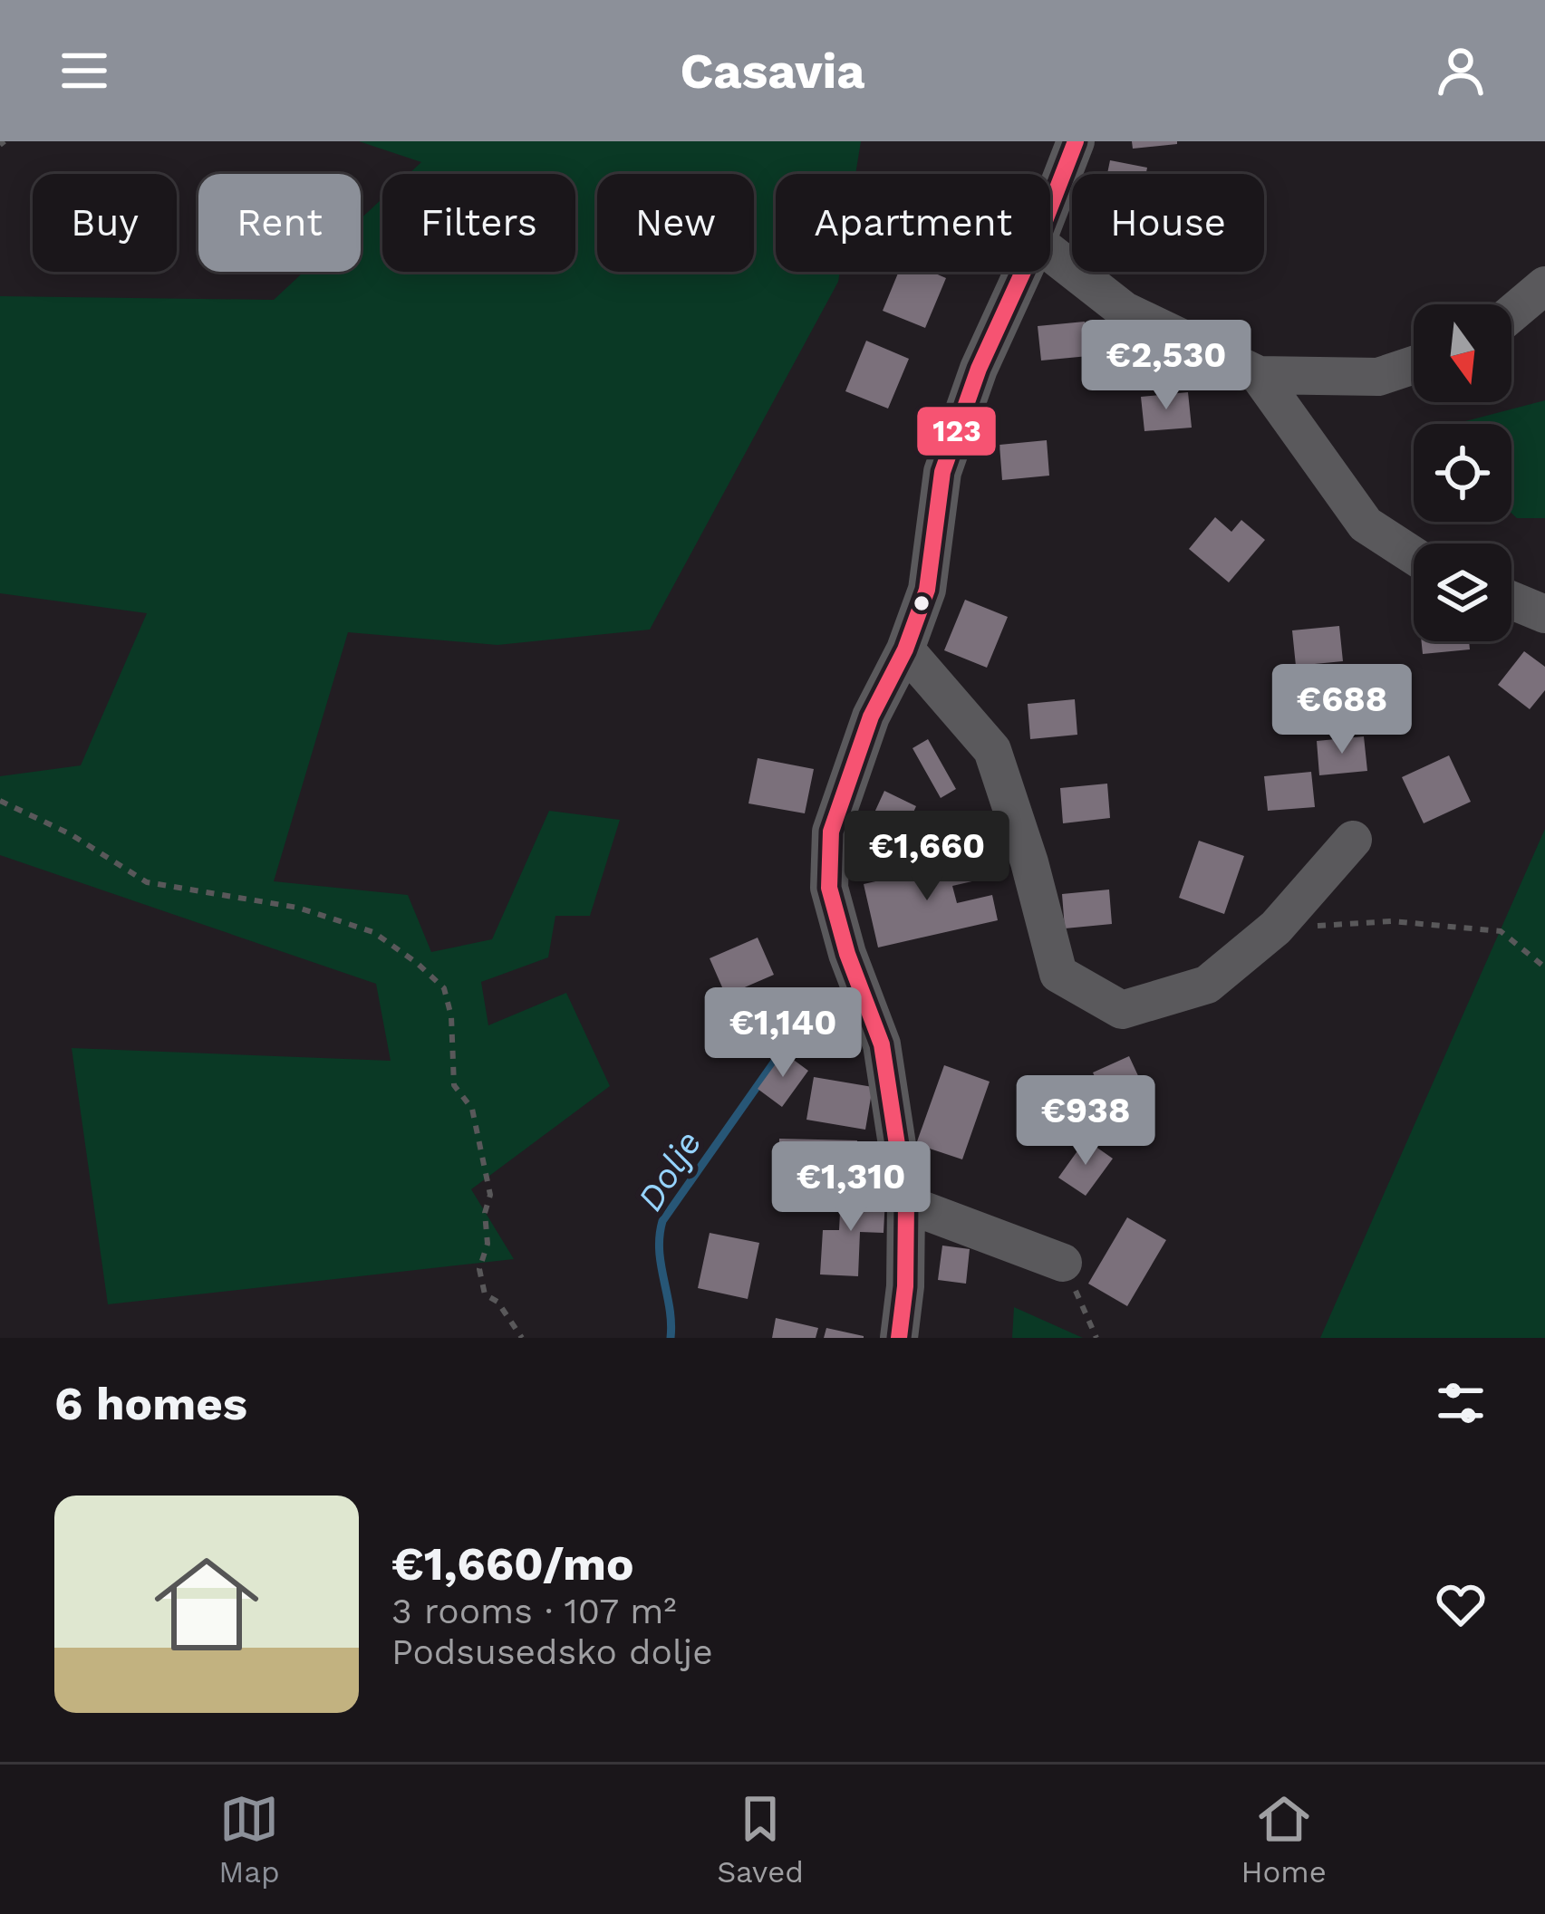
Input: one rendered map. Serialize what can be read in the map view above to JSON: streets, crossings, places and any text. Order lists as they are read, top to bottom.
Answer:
{
  "water": ["Dolje"],
  "lines": ["transit line 123"],
  "north": "bottom",
  "page": {
    "header": "Casavia",
    "chip": [
      "Buy",
      "Rent",
      "Filters",
      "New",
      "Apartment",
      "House"
    ],
    "price": [
      "€2,530",
      "€688",
      "€1,660",
      "€1,140",
      "€938",
      "€1,310"
    ],
    "heading": "6 homes",
    "list": [
      {
        "name": "€1,660/mo",
        "note": "3 rooms · 107 m² · Podsusedsko dolje"
      }
    ],
    "tabs": ["Map", "Saved", "Home"]
  }
}
